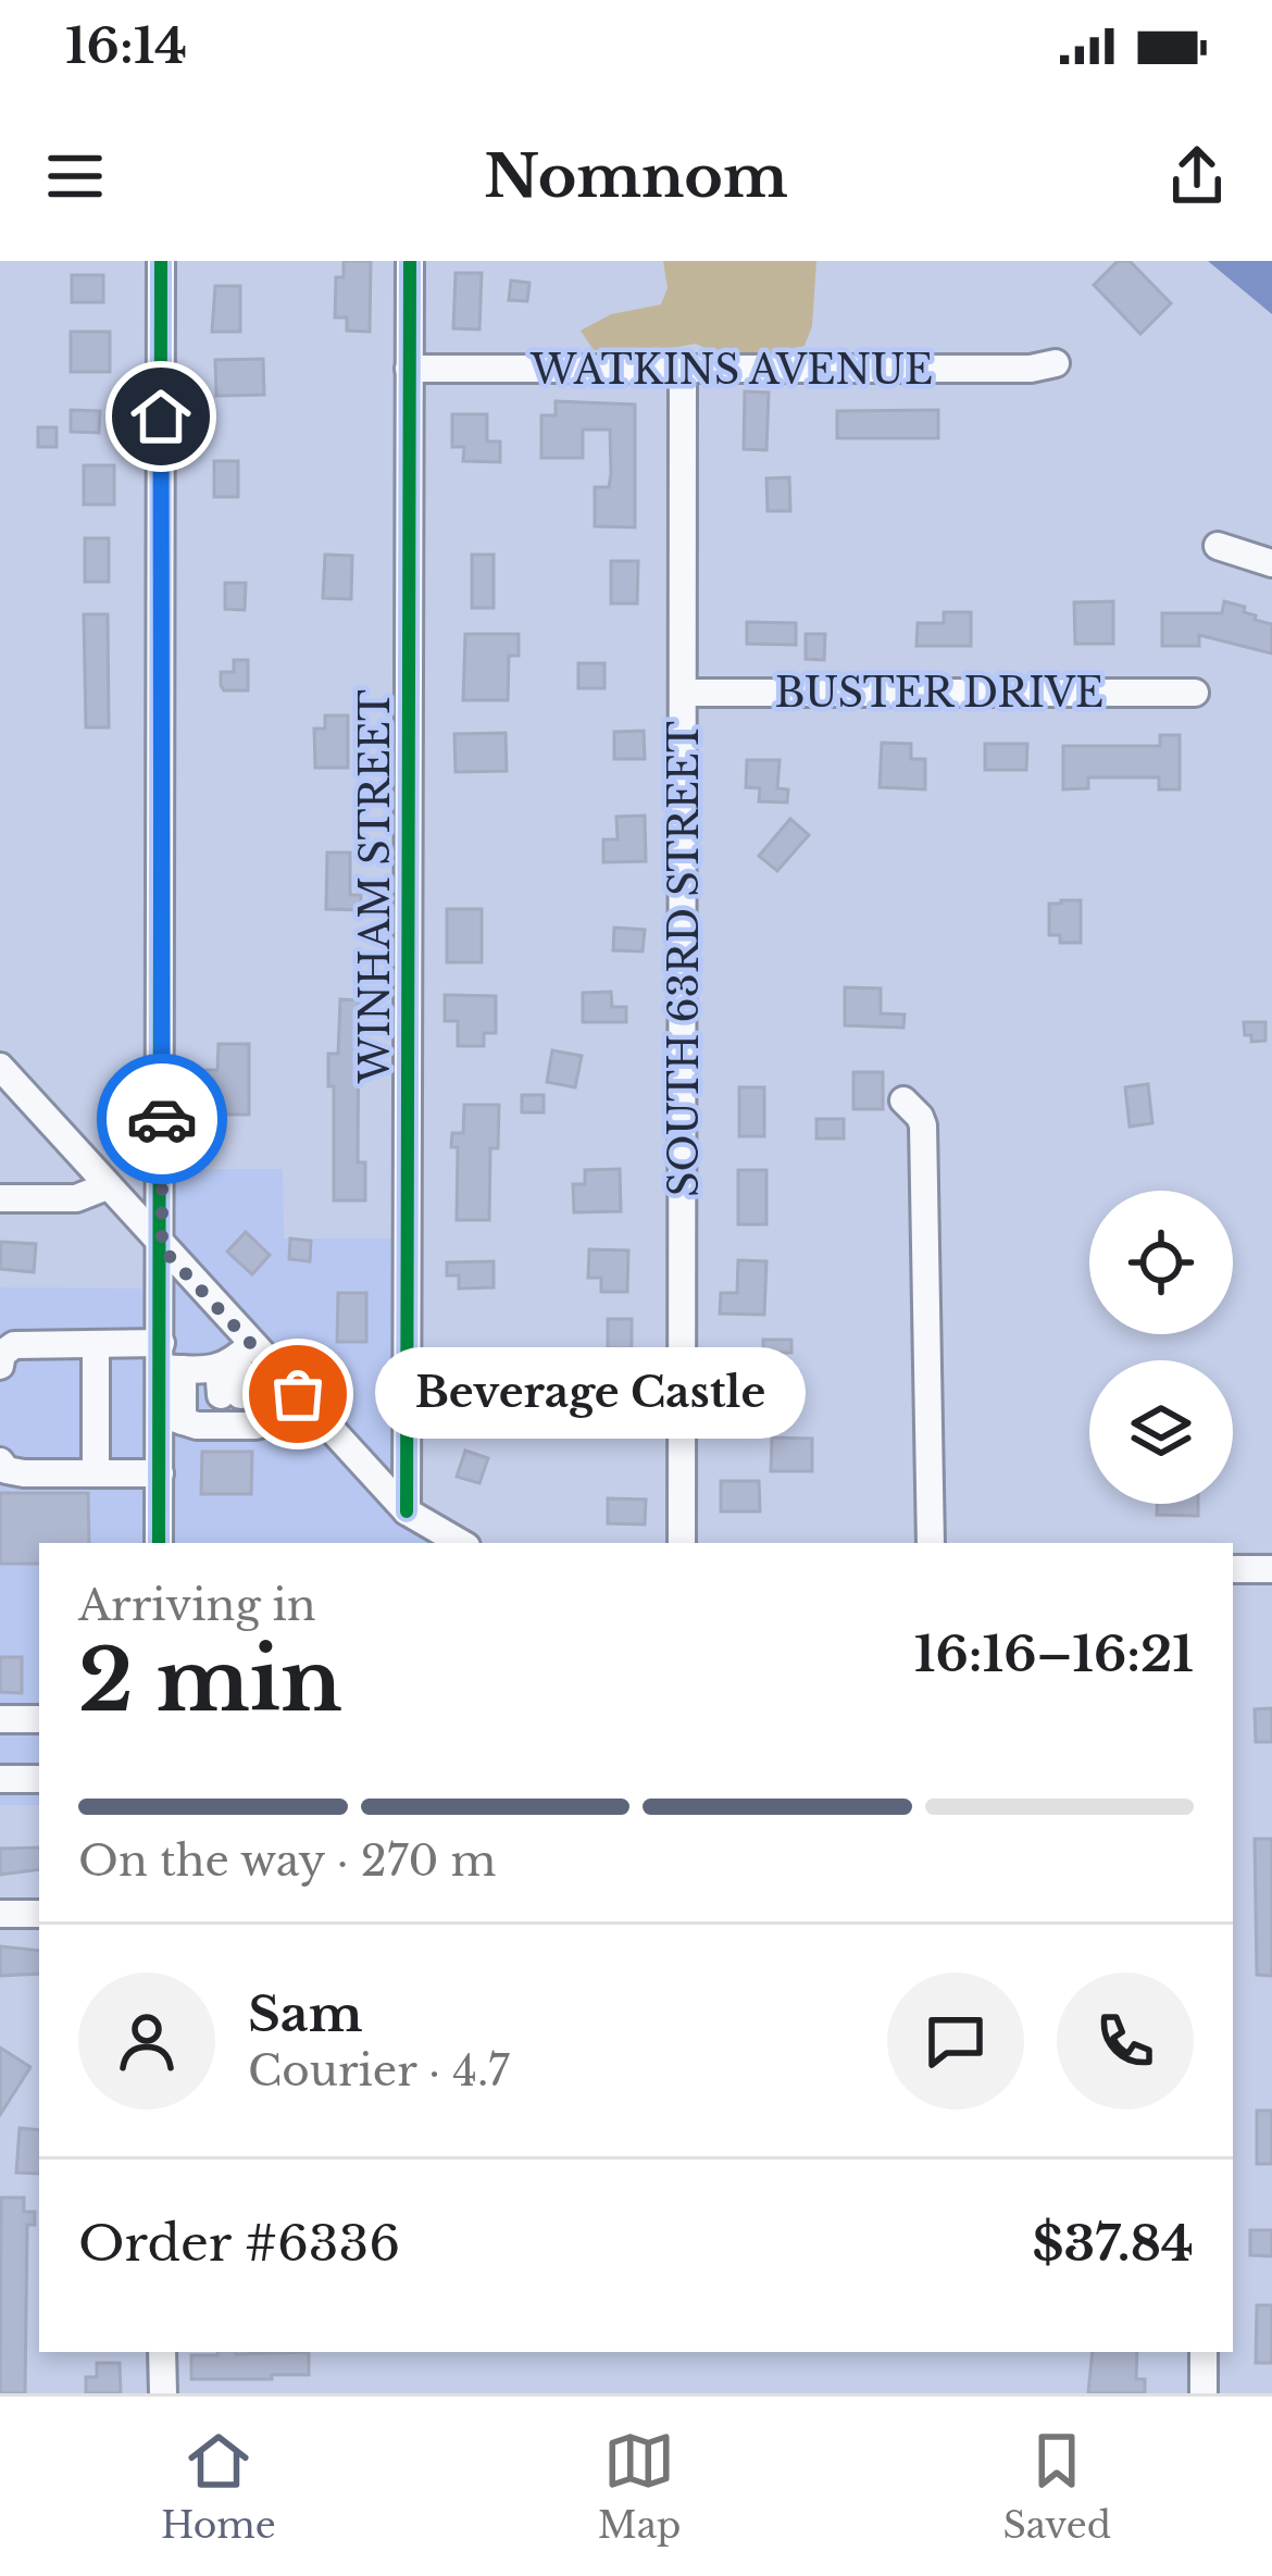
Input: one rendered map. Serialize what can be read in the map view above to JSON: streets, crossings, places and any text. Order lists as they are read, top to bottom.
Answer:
{
  "streets": {
    "street": [
      "WATKINS AVENUE",
      "BUSTER DRIVE",
      "WINHAM STREET",
      "SOUTH 63RD STREET"
    ]
  },
  "crossings": [
    ["WATKINS AVENUE", "WINHAM STREET"],
    ["WATKINS AVENUE", "SOUTH 63RD STREET"],
    ["BUSTER DRIVE", "SOUTH 63RD STREET"]
  ],
  "places": ["Beverage Castle"],
  "page": {
    "status": "16:14",
    "header": "Nomnom",
    "bubble": "Beverage Castle",
    "heading": ["2 min", "Arriving in", "16:16–16:21"],
    "panel": [
      "Sam",
      "Courier · 4.7",
      "Order #6336",
      "$37.84"
    ],
    "bar": "On the way · 270 m",
    "tabs": ["Home", "Map", "Saved"]
  }
}
